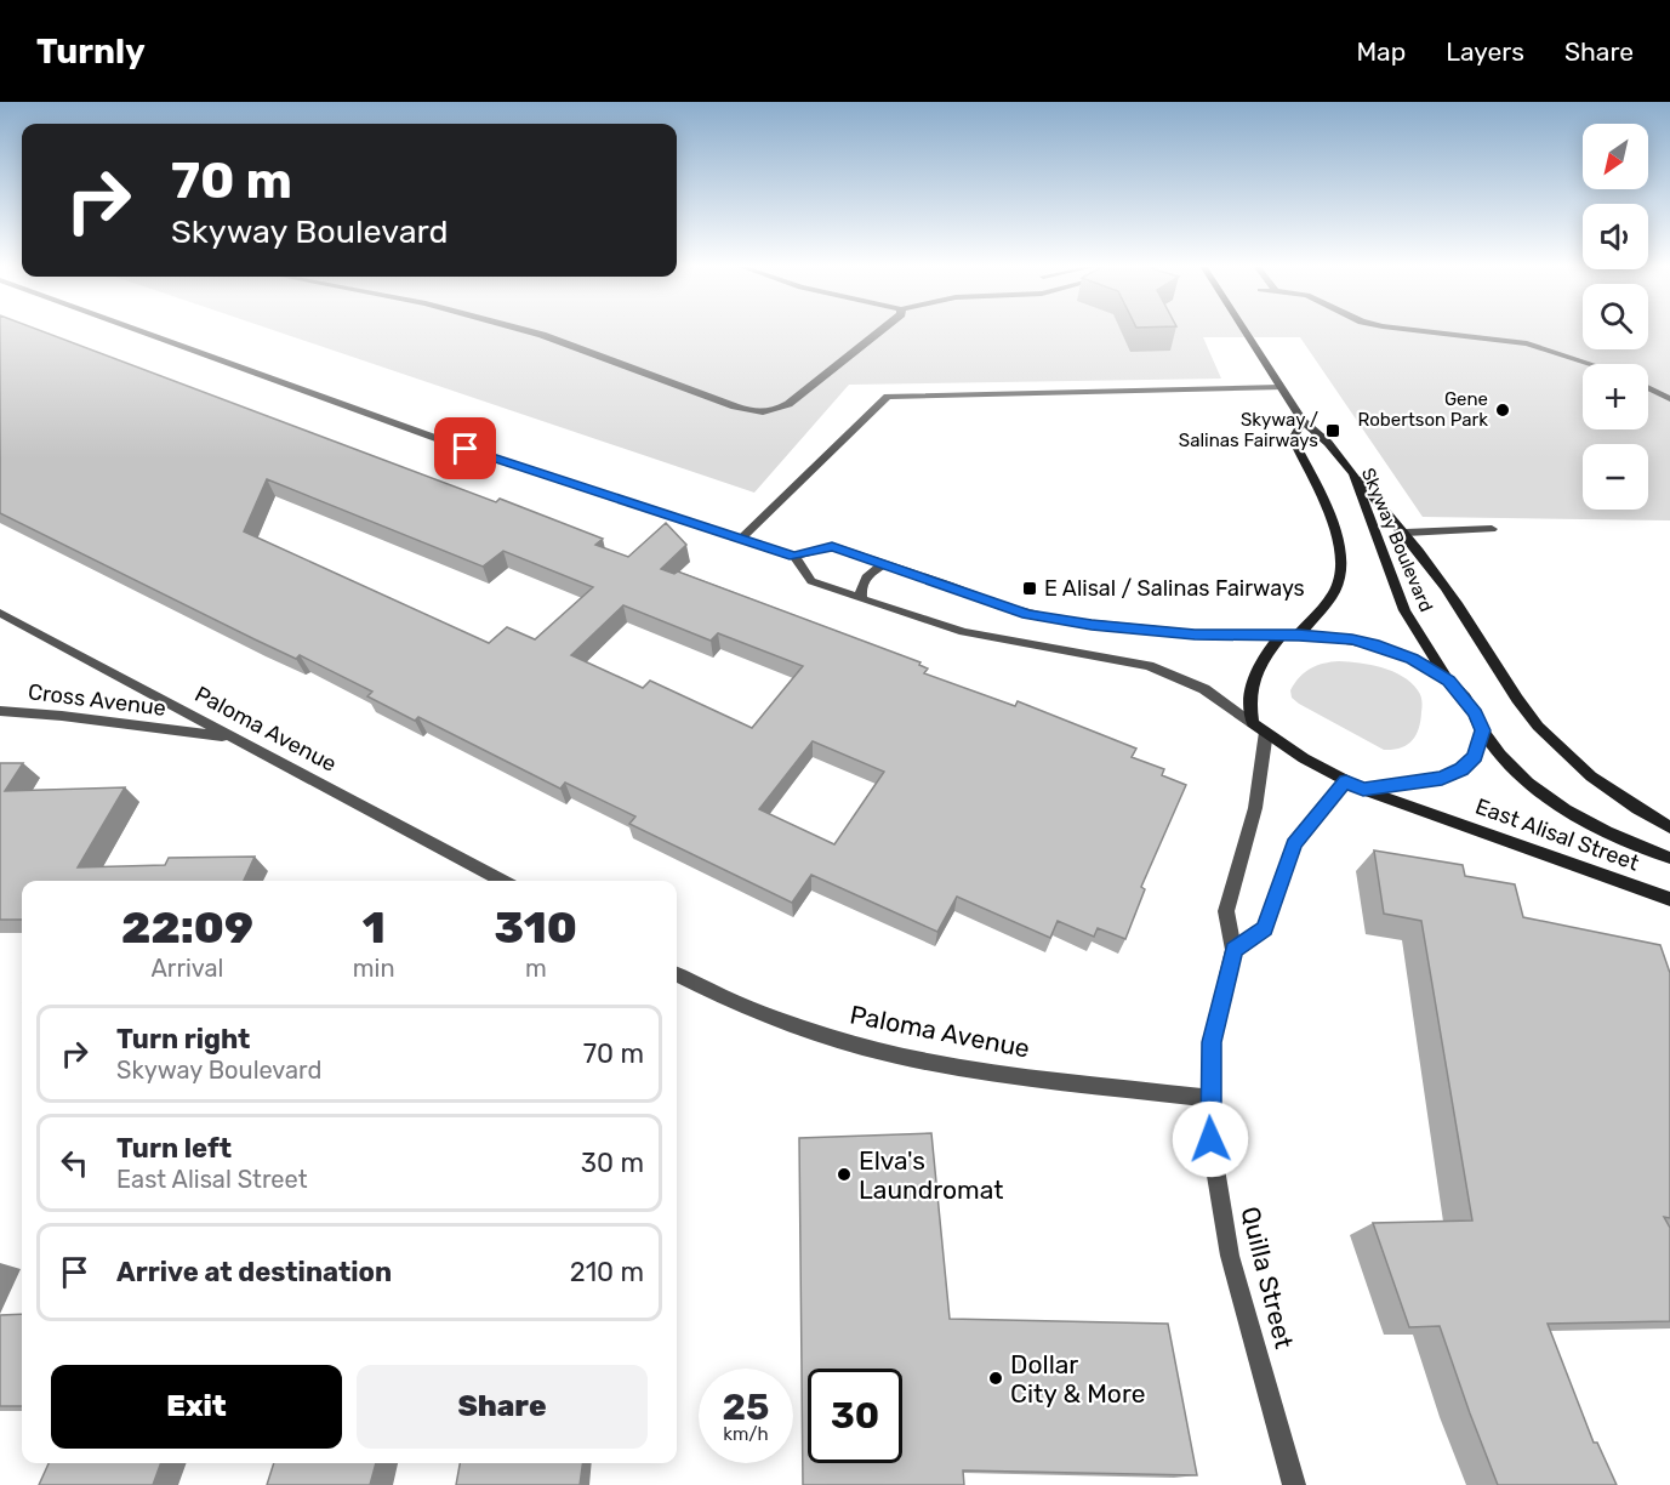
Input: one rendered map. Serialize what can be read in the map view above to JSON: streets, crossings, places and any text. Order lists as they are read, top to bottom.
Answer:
{
  "streets": {
    "main road": ["Skyway Boulevard", "East Alisal Street"],
    "street": ["Cross Avenue", "Paloma Avenue", "Quilla Street"]
  },
  "crossings": [
    ["Skyway Boulevard", "East Alisal Street"],
    ["Skyway Boulevard", "Quilla Street"],
    ["Cross Avenue", "Paloma Avenue"],
    ["Paloma Avenue", "Quilla Street"],
    ["East Alisal Street", "Quilla Street"]
  ],
  "places": {
    "other": ["Gene Robertson Park", "Elva's Laundromat", "Dollar City & More"],
    "transit": ["Skyway / Salinas Fairways", "E Alisal / Salinas Fairways"]
  },
  "north": "bottom left",
  "page": {
    "header": "Turnly",
    "nav": ["Map", "Layers", "Share"],
    "map_buttons": ["+", "−"],
    "turn": ["70 m", "Skyway Boulevard"],
    "eta": [
      "22:09",
      "Arrival",
      "1",
      "min",
      "310",
      "m"
    ],
    "list": [
      {
        "name": "Turn right",
        "note": "Skyway Boulevard",
        "value": "70 m"
      },
      {
        "name": "Turn left",
        "note": "East Alisal Street",
        "value": "30 m"
      },
      {
        "name": "Arrive at destination",
        "value": "210 m"
      }
    ],
    "buttons": ["Exit", "Share"],
    "speed": "25 km/h",
    "limit": "30"
  }
}
